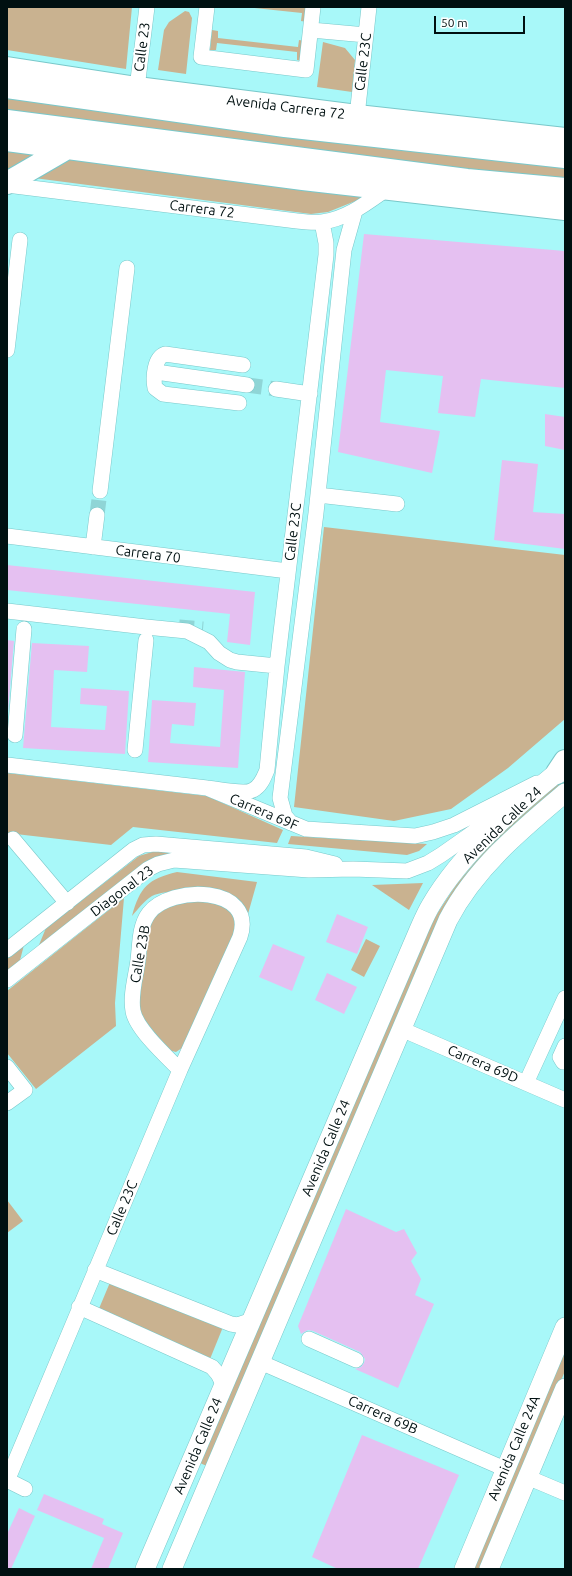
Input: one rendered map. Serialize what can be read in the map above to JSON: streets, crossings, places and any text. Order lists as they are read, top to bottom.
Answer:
{
  "streets": {
    "highway": ["Avenida Carrera 72"],
    "main road": ["Avenida Calle 24", "Avenida Calle 24A"],
    "street": [
      "Calle 23",
      "Calle 23C",
      "Carrera 72",
      "Carrera 70",
      "Carrera 69F",
      "Diagonal 23",
      "Calle 23B",
      "Carrera 69D",
      "Carrera 69B"
    ]
  },
  "crossings": [
    ["Calle 23", "Avenida Carrera 72"],
    ["Calle 23C", "Avenida Carrera 72"],
    ["Calle 23C", "Carrera 72"],
    ["Calle 23C", "Carrera 70"],
    ["Calle 23C", "Carrera 69F"],
    ["Calle 23C", "Calle 23B"],
    ["Carrera 69F", "Avenida Calle 24"],
    ["Carrera 69F", "Diagonal 23"],
    ["Avenida Calle 24", "Diagonal 23"],
    ["Avenida Calle 24", "Carrera 69D"],
    ["Avenida Calle 24", "Carrera 69B"],
    ["Carrera 69B", "Avenida Calle 24A"]
  ],
  "scale_bar": "50 m"
}
